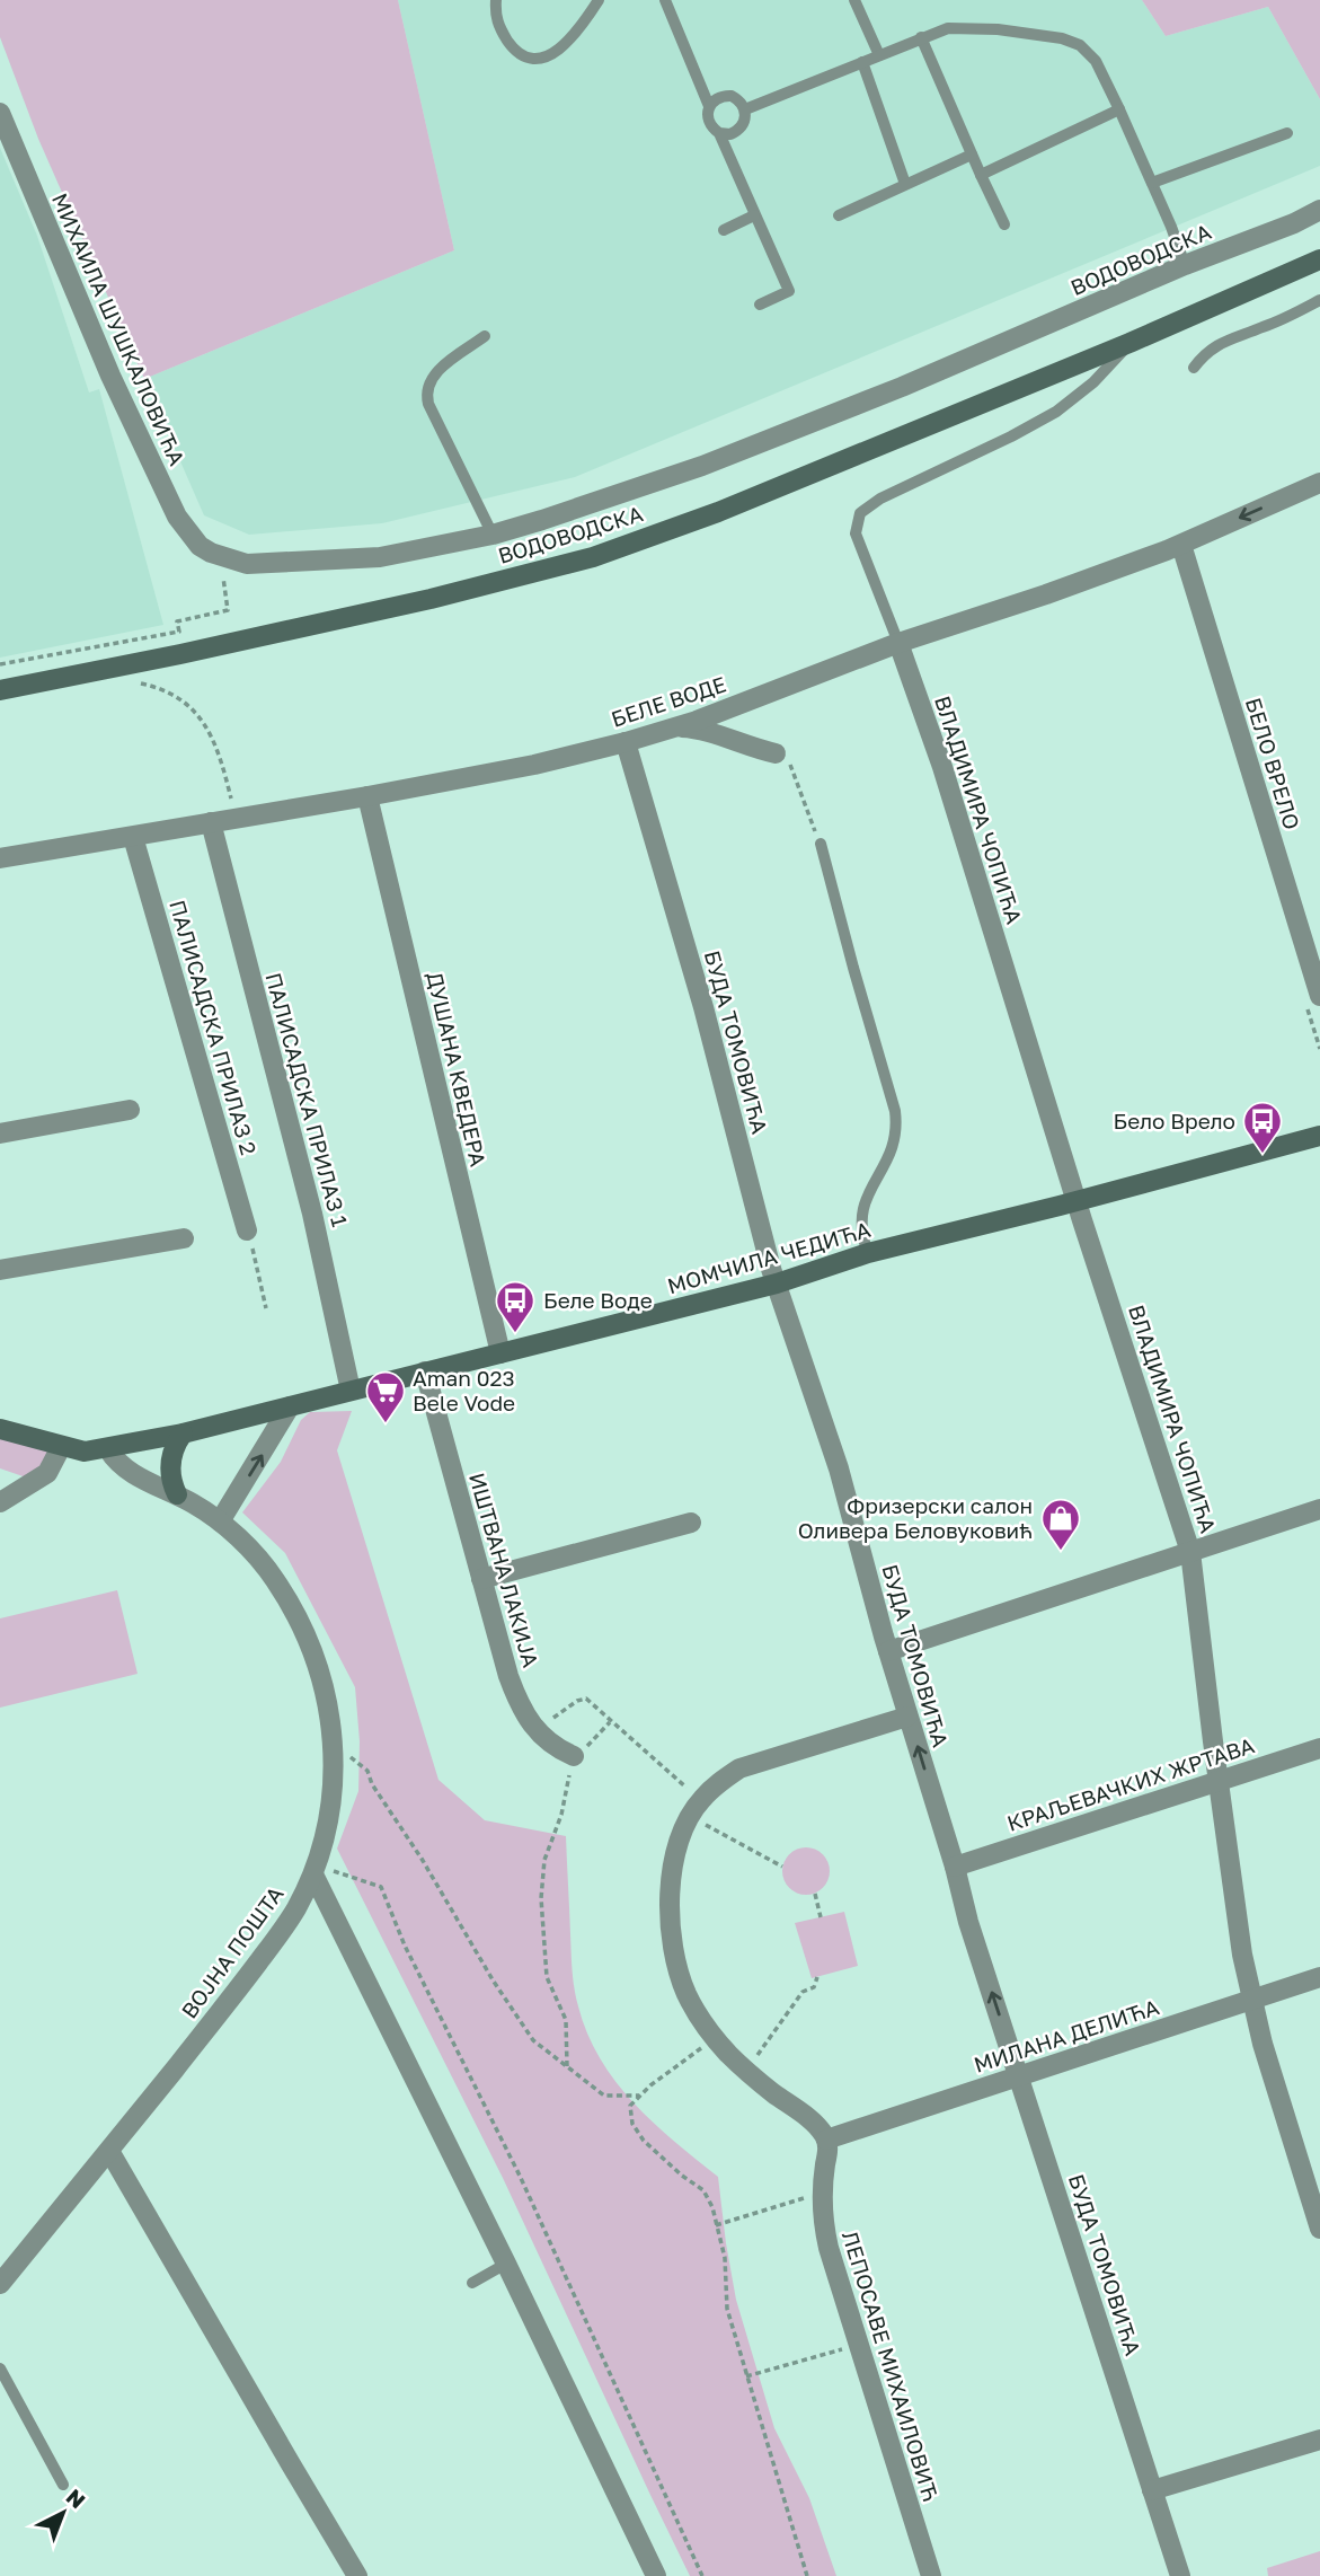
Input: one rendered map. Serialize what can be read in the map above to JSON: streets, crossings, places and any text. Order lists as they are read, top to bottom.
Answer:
{
  "streets": {
    "street": [
      "ВОДОВОДСКА",
      "МИХАИЛА ШУШКАЛОВИЋА",
      "БЕЛЕ ВОДЕ",
      "БЕЛО ВРЕЛО",
      "ВЛАДИМИРА ЧОПИЋА",
      "ПАЛИСАДСКА ПРИЛАЗ 2",
      "БУДА ТОМОВИЋА",
      "ДУШАНА КВЕДЕРА",
      "ПАЛИСАДСКА ПРИЛАЗ 1",
      "МОМЧИЛА ЧЕДИЋА",
      "ИШТВАНА ЛАКИЈА",
      "КРАЉЕВАЧКИХ ЖРТАВА",
      "ВОЈНА ПОШТА",
      "МИЛАНА ДЕЛИЋА",
      "ЛЕПОСАВЕ МИХАИЛОВИЋ"
    ]
  },
  "crossings": [
    ["ВОДОВОДСКА", "МИХАИЛА ШУШКАЛОВИЋА"],
    ["ВОДОВОДСКА", "БЕЛЕ ВОДЕ"],
    ["ВОДОВОДСКА", "ВЛАДИМИРА ЧОПИЋА"],
    ["БЕЛЕ ВОДЕ", "БЕЛО ВРЕЛО"],
    ["БЕЛЕ ВОДЕ", "ВЛАДИМИРА ЧОПИЋА"],
    ["БЕЛЕ ВОДЕ", "ПАЛИСАДСКА ПРИЛАЗ 2"],
    ["БЕЛЕ ВОДЕ", "БУДА ТОМОВИЋА"],
    ["БЕЛЕ ВОДЕ", "ДУШАНА КВЕДЕРА"],
    ["БЕЛЕ ВОДЕ", "ПАЛИСАДСКА ПРИЛАЗ 1"],
    ["ВЛАДИМИРА ЧОПИЋА", "МОМЧИЛА ЧЕДИЋА"],
    ["ВЛАДИМИРА ЧОПИЋА", "КРАЉЕВАЧКИХ ЖРТАВА"],
    ["ВЛАДИМИРА ЧОПИЋА", "МИЛАНА ДЕЛИЋА"],
    ["БУДА ТОМОВИЋА", "МОМЧИЛА ЧЕДИЋА"],
    ["БУДА ТОМОВИЋА", "КРАЉЕВАЧКИХ ЖРТАВА"],
    ["БУДА ТОМОВИЋА", "МИЛАНА ДЕЛИЋА"],
    ["ДУШАНА КВЕДЕРА", "МОМЧИЛА ЧЕДИЋА"],
    ["ПАЛИСАДСКА ПРИЛАЗ 1", "МОМЧИЛА ЧЕДИЋА"],
    ["МОМЧИЛА ЧЕДИЋА", "ИШТВАНА ЛАКИЈА"],
    ["МОМЧИЛА ЧЕДИЋА", "ВОЈНА ПОШТА"],
    ["МИЛАНА ДЕЛИЋА", "ЛЕПОСАВЕ МИХАИЛОВИЋ"]
  ],
  "places": {
    "bus stop": ["Бело Врело", "Беле Воде"],
    "supermarket": ["Aman 023 Bele Vode"],
    "shop": ["Фризерски салон Оливера Беловуковић"]
  },
  "north": "top right"
}
